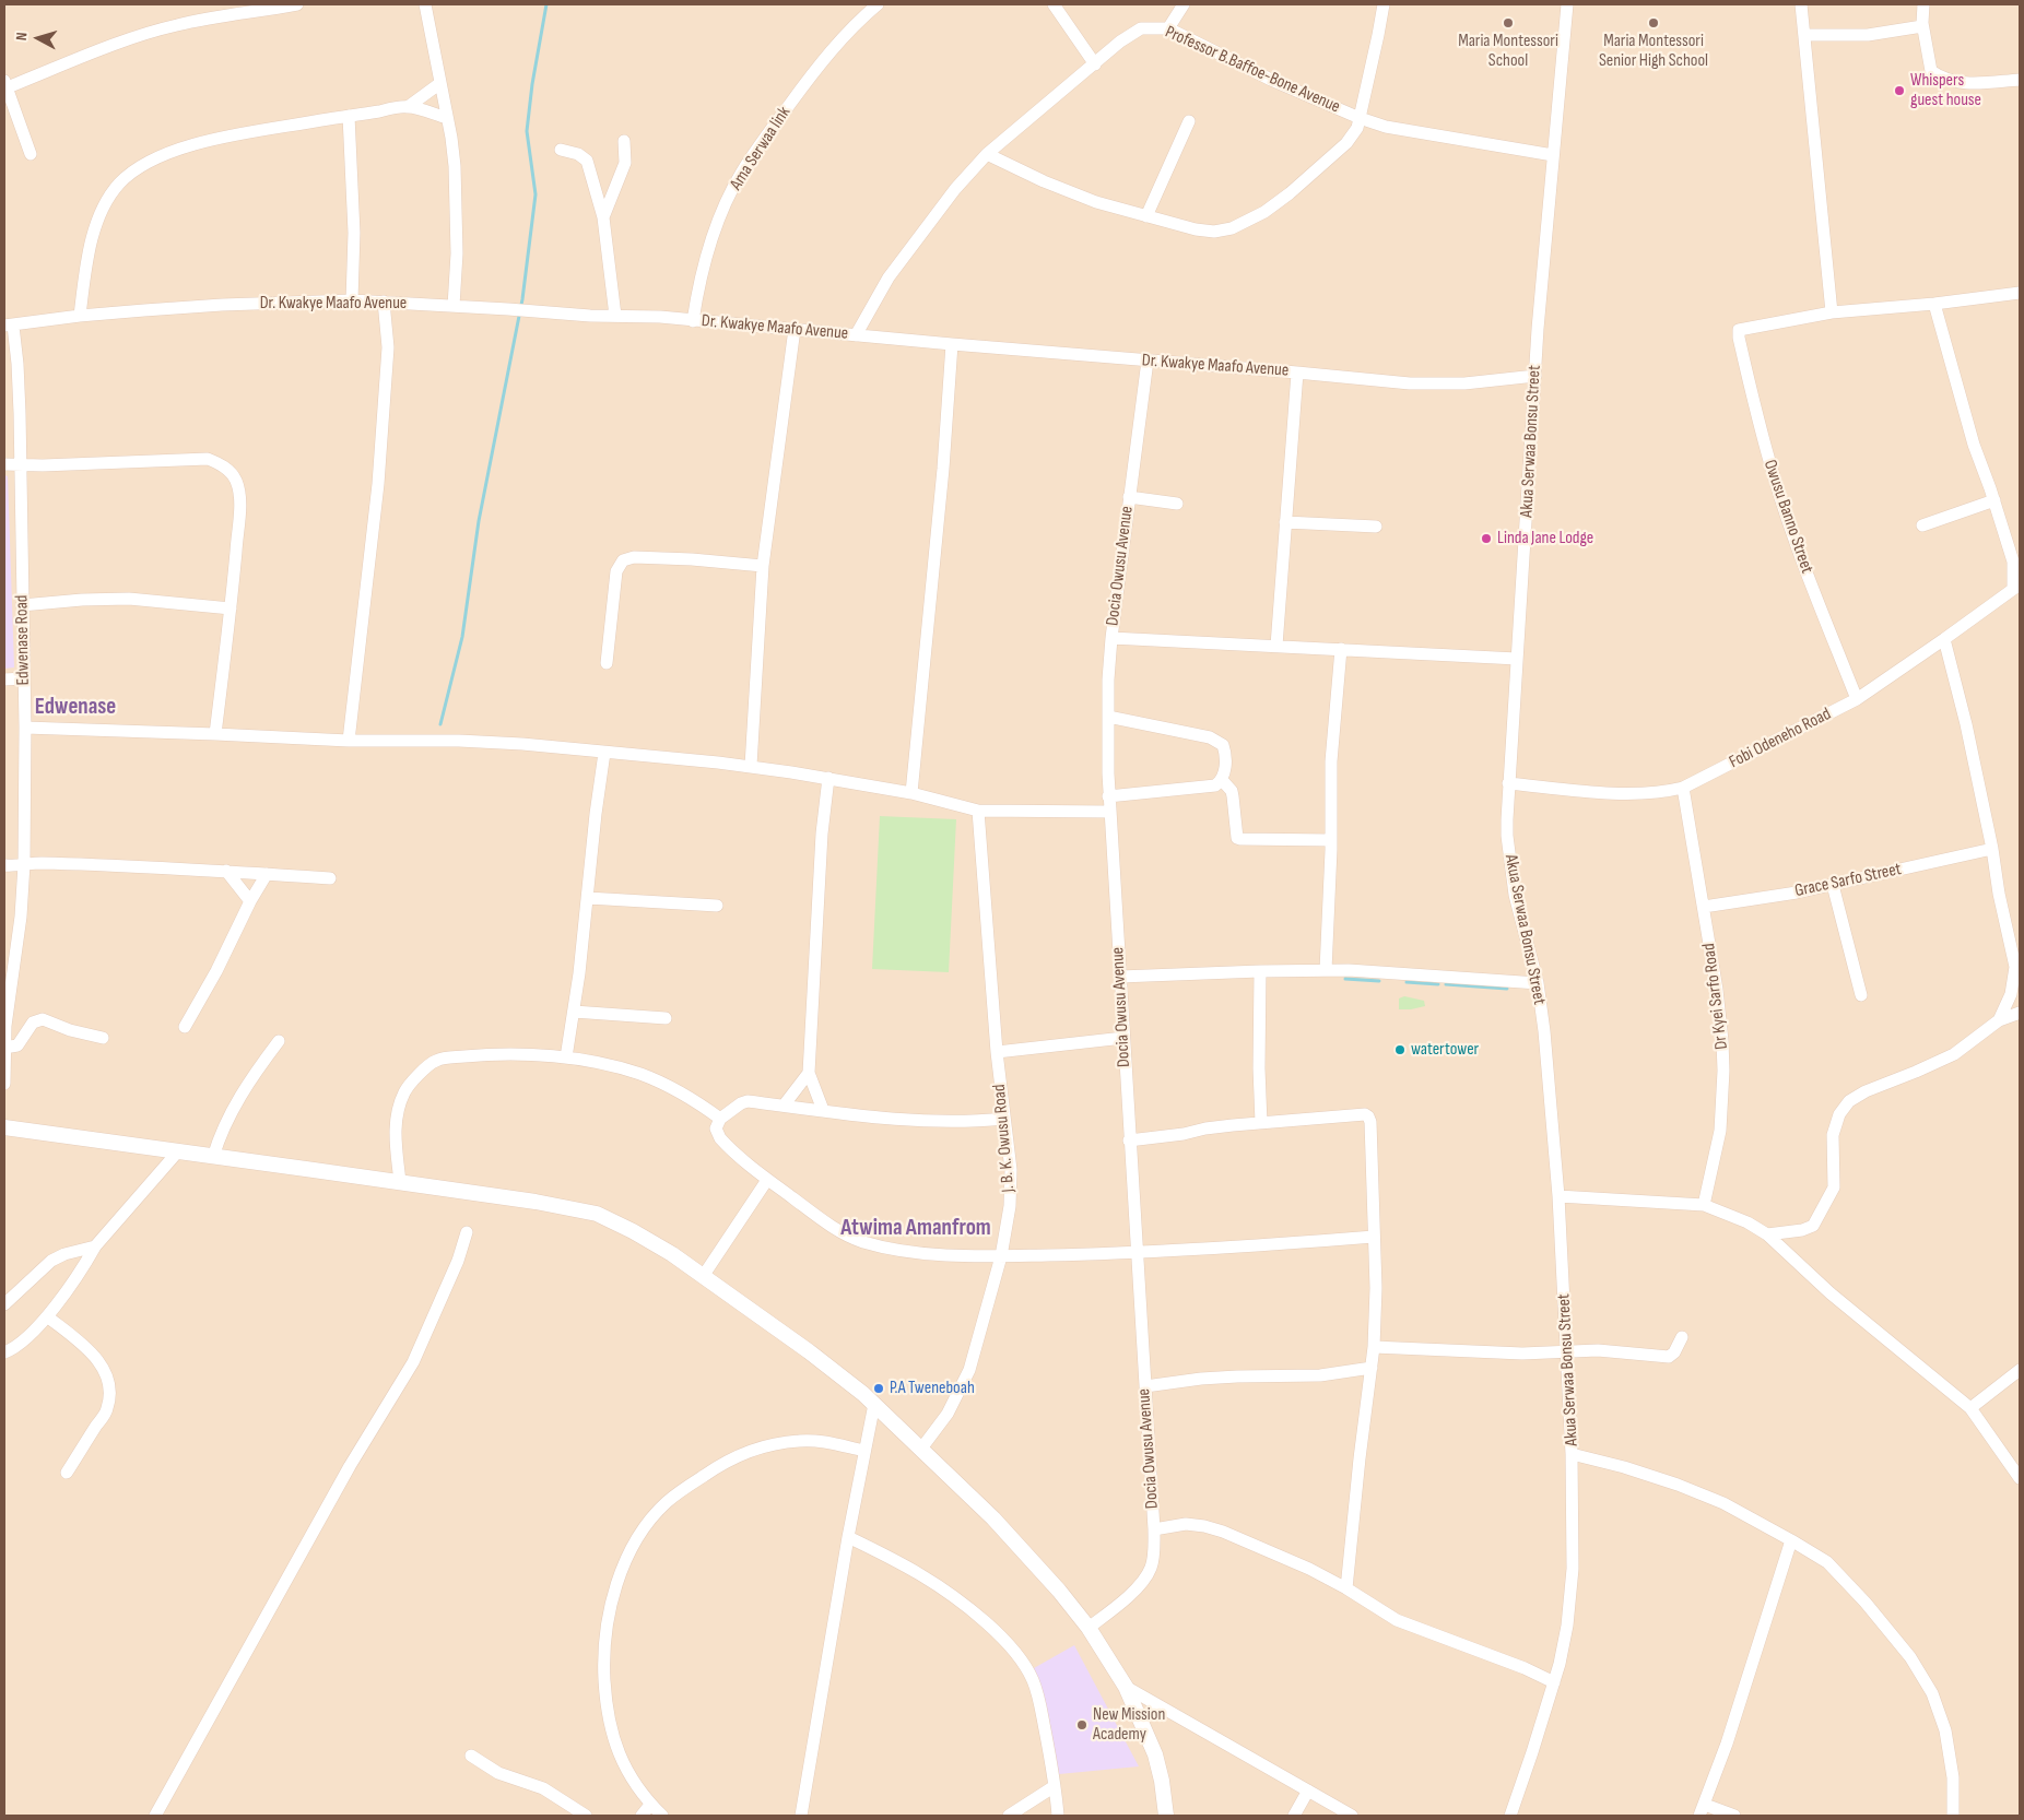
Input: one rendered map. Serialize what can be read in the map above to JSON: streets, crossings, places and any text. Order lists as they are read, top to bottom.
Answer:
{
  "streets": {
    "street": [
      "Professor B.Baffoe-Bone Avenue",
      "Ama Serwaa link",
      "Dr. Kwakye Maafo Avenue",
      "Akua Serwaa Bonsu Street",
      "Owusu Banno Street",
      "Docia Owusu Avenue",
      "Edwenase Road",
      "Fobi Odeneho Road",
      "Grace Sarfo Street",
      "Dr Kyei Sarfo Road",
      "J. B. K. Owusu Road"
    ]
  },
  "crossings": [
    ["Professor B.Baffoe-Bone Avenue", "Dr. Kwakye Maafo Avenue"],
    ["Professor B.Baffoe-Bone Avenue", "Akua Serwaa Bonsu Street"],
    ["Ama Serwaa link", "Dr. Kwakye Maafo Avenue"],
    ["Dr. Kwakye Maafo Avenue", "Akua Serwaa Bonsu Street"],
    ["Dr. Kwakye Maafo Avenue", "Docia Owusu Avenue"],
    ["Dr. Kwakye Maafo Avenue", "Edwenase Road"],
    ["Akua Serwaa Bonsu Street", "Fobi Odeneho Road"],
    ["Owusu Banno Street", "Fobi Odeneho Road"],
    ["Fobi Odeneho Road", "Dr Kyei Sarfo Road"],
    ["Grace Sarfo Street", "Dr Kyei Sarfo Road"]
  ],
  "districts": ["Edwenase", "Atwima Amanfrom"],
  "places": [
    "Maria Montessori School",
    "Maria Montessori Senior High School",
    "Whispers guest house",
    "Linda Jane Lodge",
    "watertower",
    "P.A Tweneboah",
    "New Mission Academy"
  ],
  "north": "left"
}
